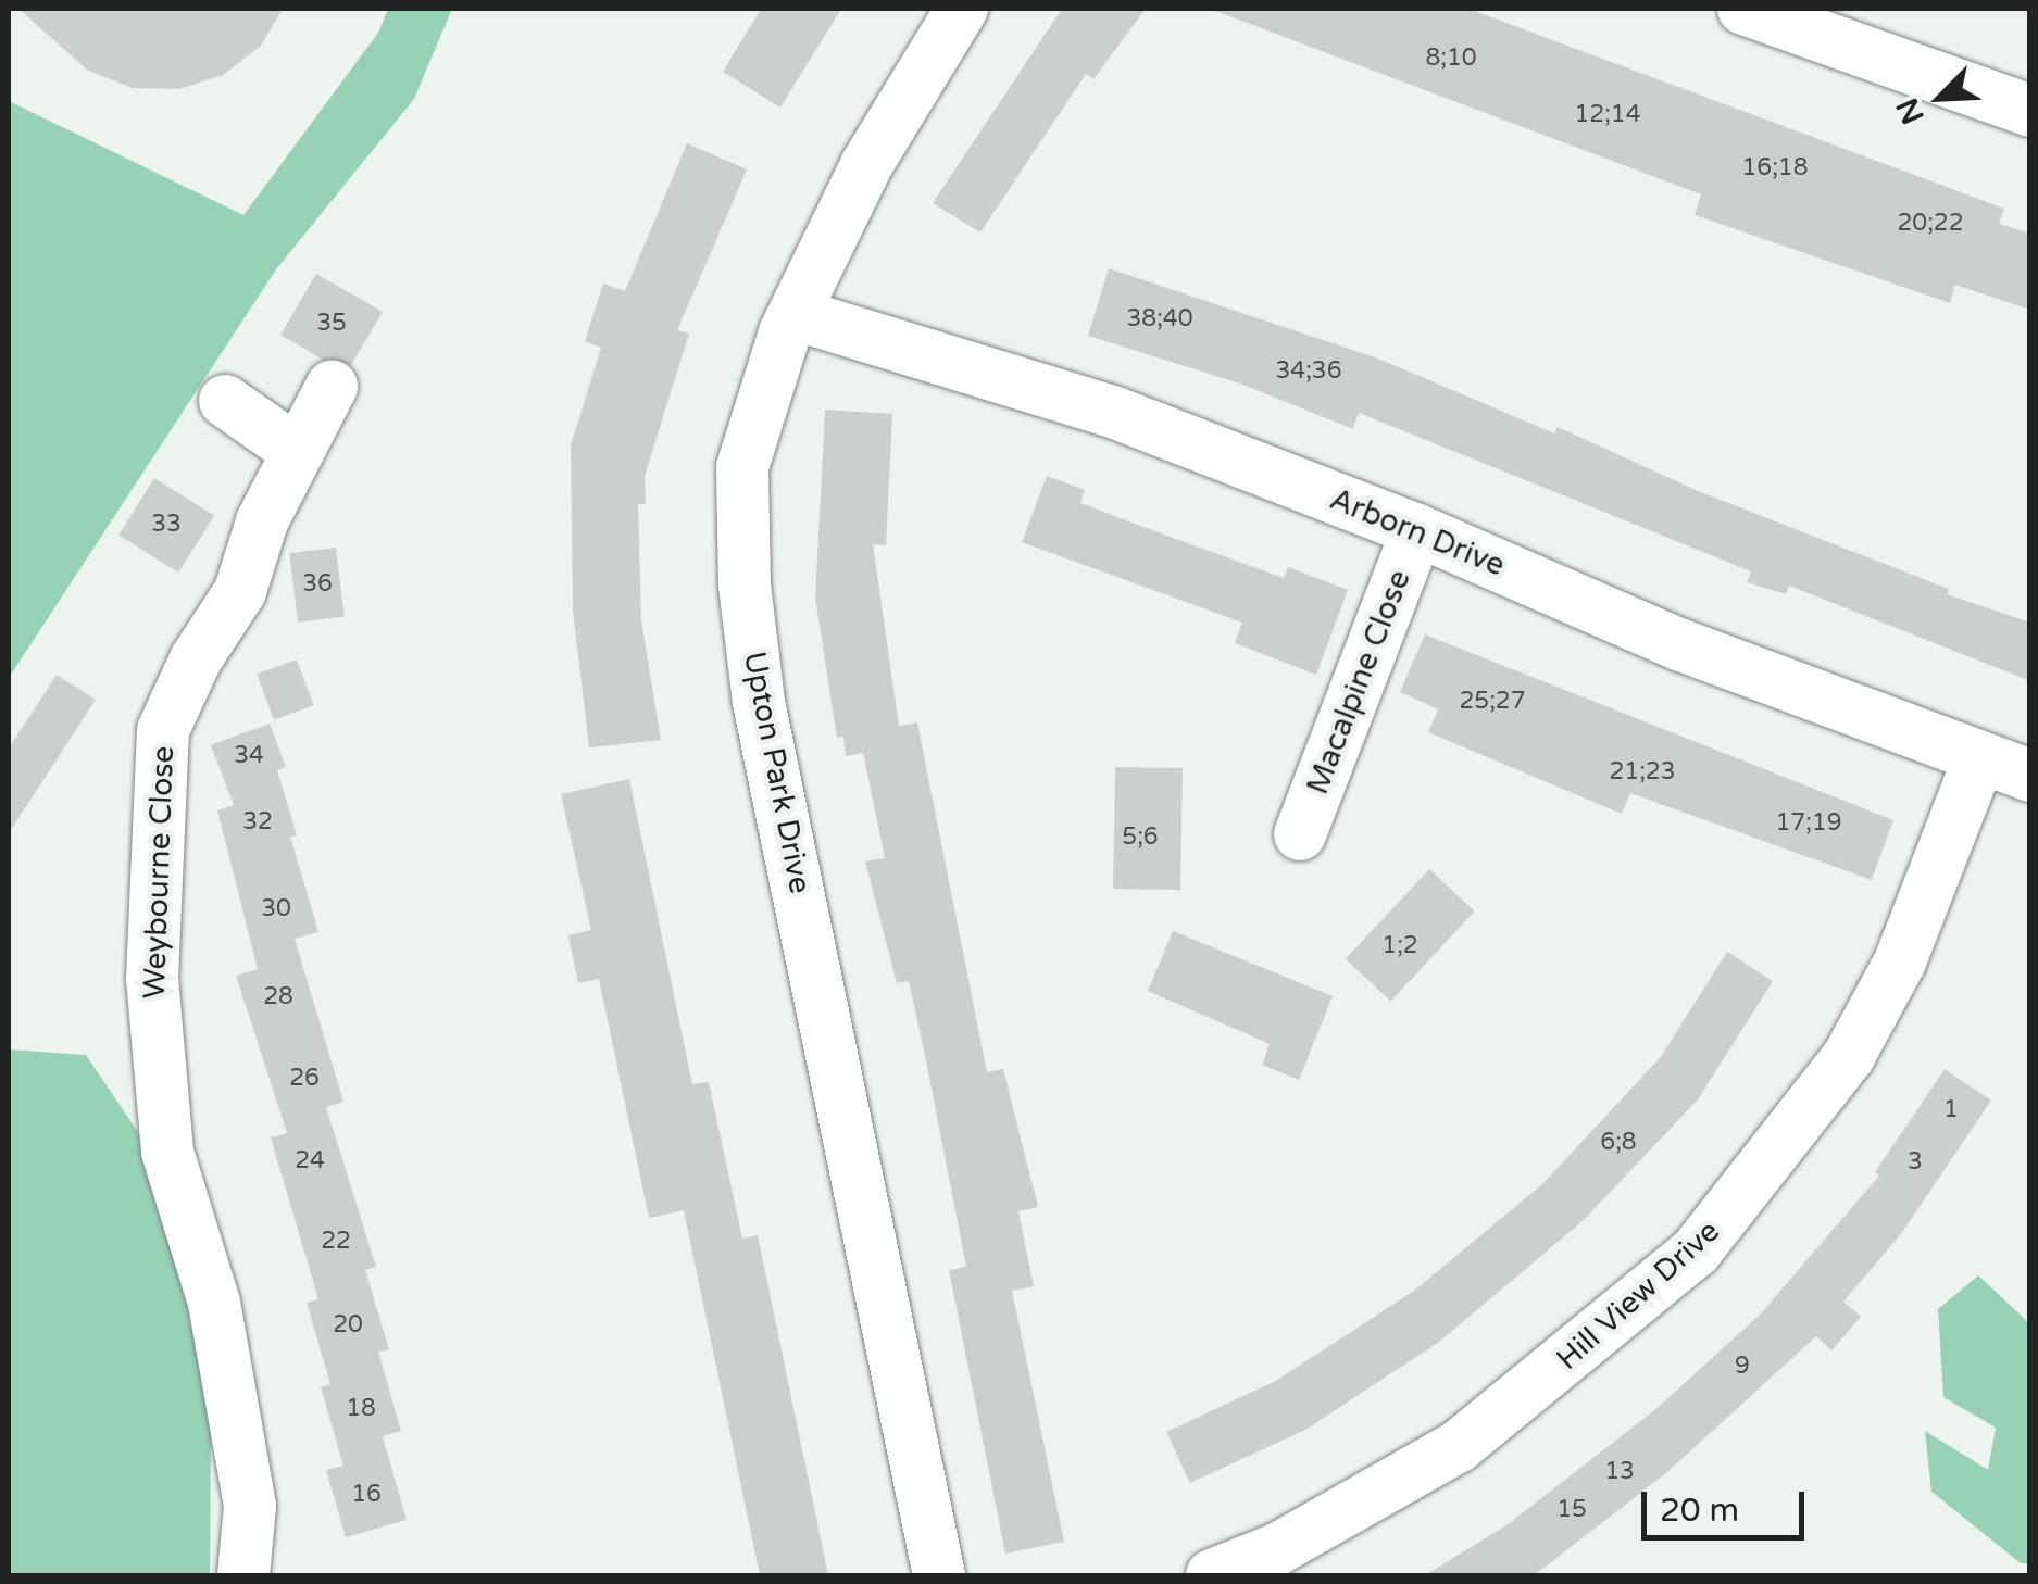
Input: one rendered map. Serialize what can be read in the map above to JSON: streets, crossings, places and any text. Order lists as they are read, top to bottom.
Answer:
{
  "streets": {
    "street": [
      "Arborn Drive",
      "Macalpine Close",
      "Upton Park Drive",
      "Weybourne Close",
      "Hill View Drive"
    ]
  },
  "crossings": [
    ["Arborn Drive", "Macalpine Close"],
    ["Arborn Drive", "Upton Park Drive"],
    ["Arborn Drive", "Hill View Drive"]
  ],
  "house_numbers": [
    "8;10",
    "12;14",
    "16;18",
    "20;22",
    "38;40",
    "35",
    "34;36",
    "33",
    "36",
    "25;27",
    "34",
    "21;23",
    "32",
    "17;19",
    "5;6",
    "30",
    "1;2",
    "28",
    "26",
    "1",
    "6;8",
    "24",
    "3",
    "22",
    "20",
    "9",
    "18",
    "13",
    "16",
    "15"
  ],
  "scale_bar": "20 m",
  "north": "bottom left"
}
